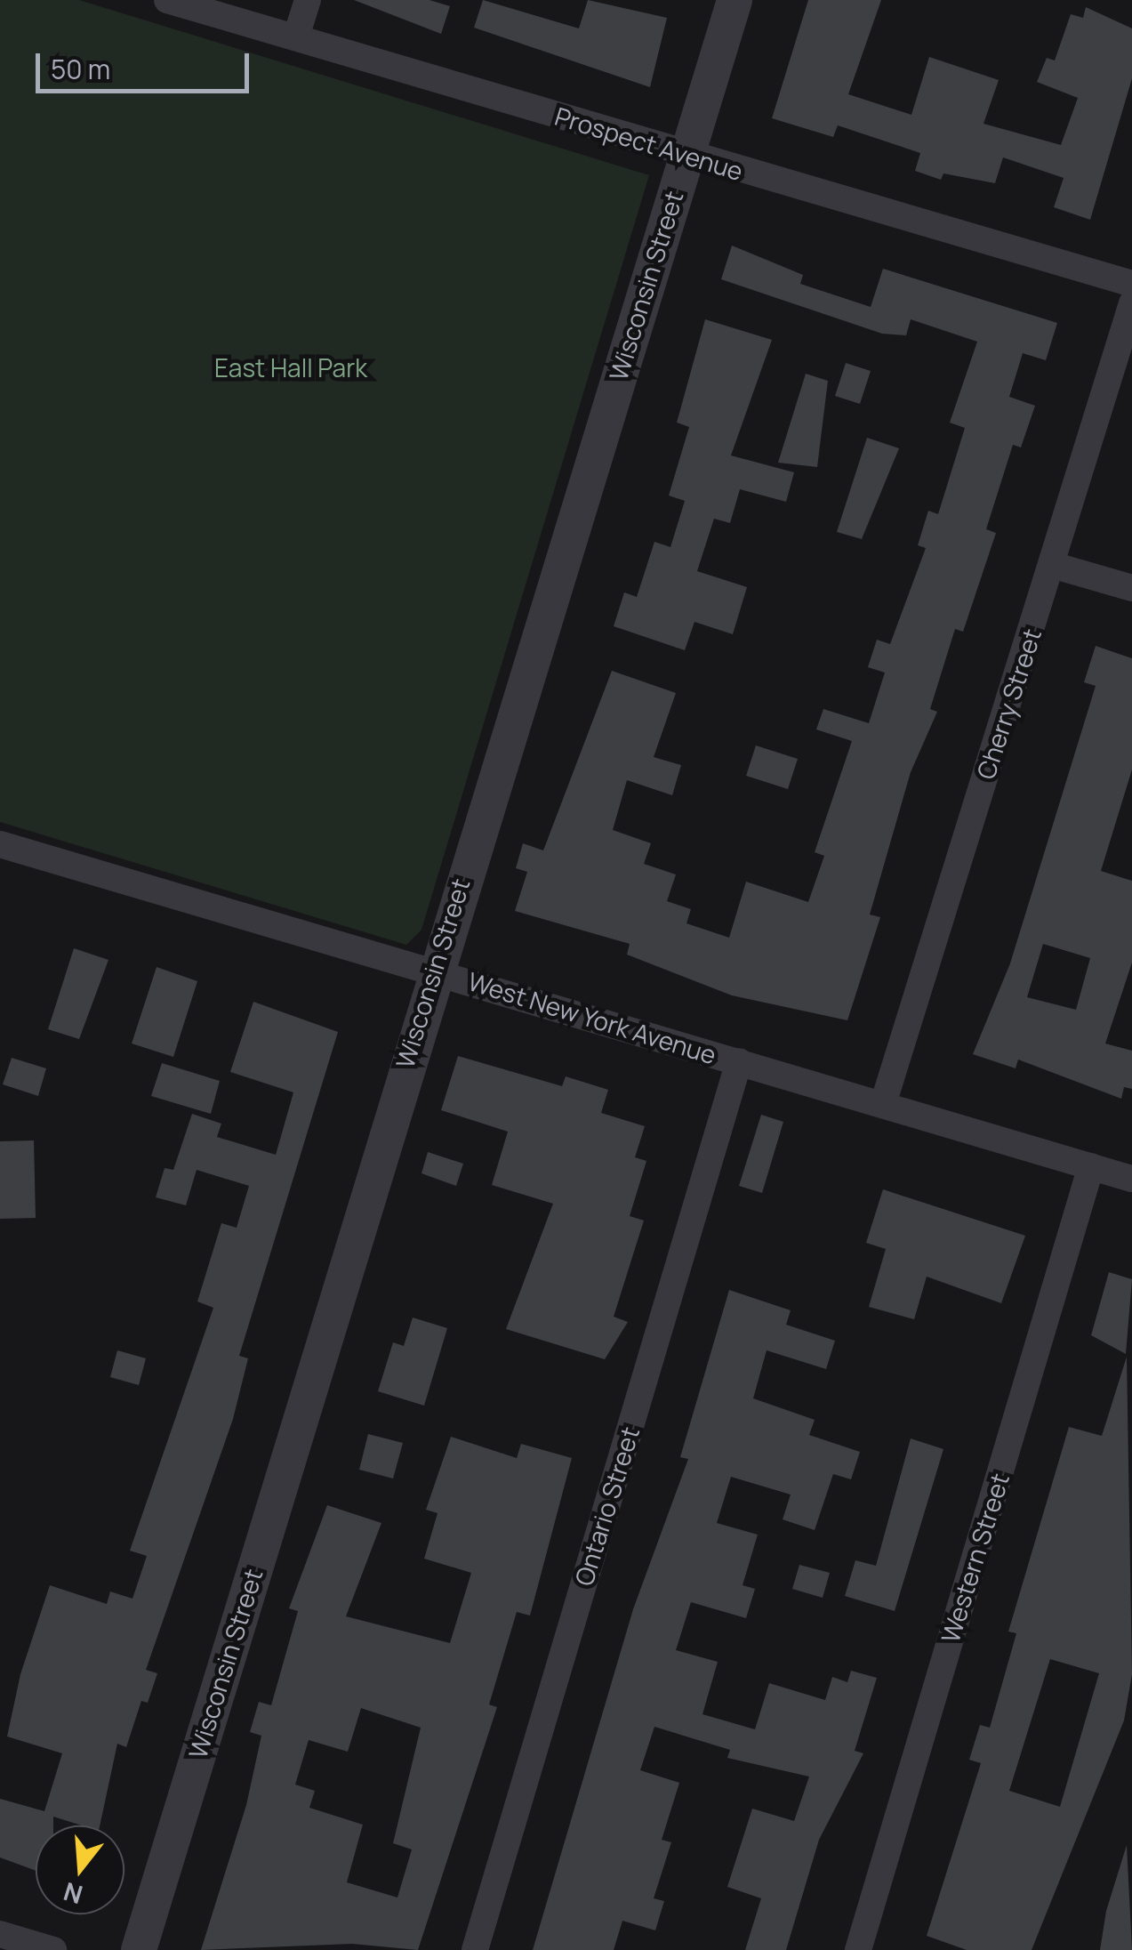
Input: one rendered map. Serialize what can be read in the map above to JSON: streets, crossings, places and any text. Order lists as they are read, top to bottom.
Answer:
{
  "streets": {
    "street": [
      "Prospect Avenue",
      "Wisconsin Street",
      "Cherry Street",
      "West New York Avenue",
      "Ontario Street",
      "Western Street"
    ]
  },
  "crossings": [
    ["Prospect Avenue", "Wisconsin Street"],
    ["Wisconsin Street", "West New York Avenue"],
    ["Cherry Street", "West New York Avenue"],
    ["West New York Avenue", "Ontario Street"],
    ["West New York Avenue", "Western Street"]
  ],
  "parks": ["East Hall Park"],
  "scale_bar": "50 m",
  "north": "bottom"
}
